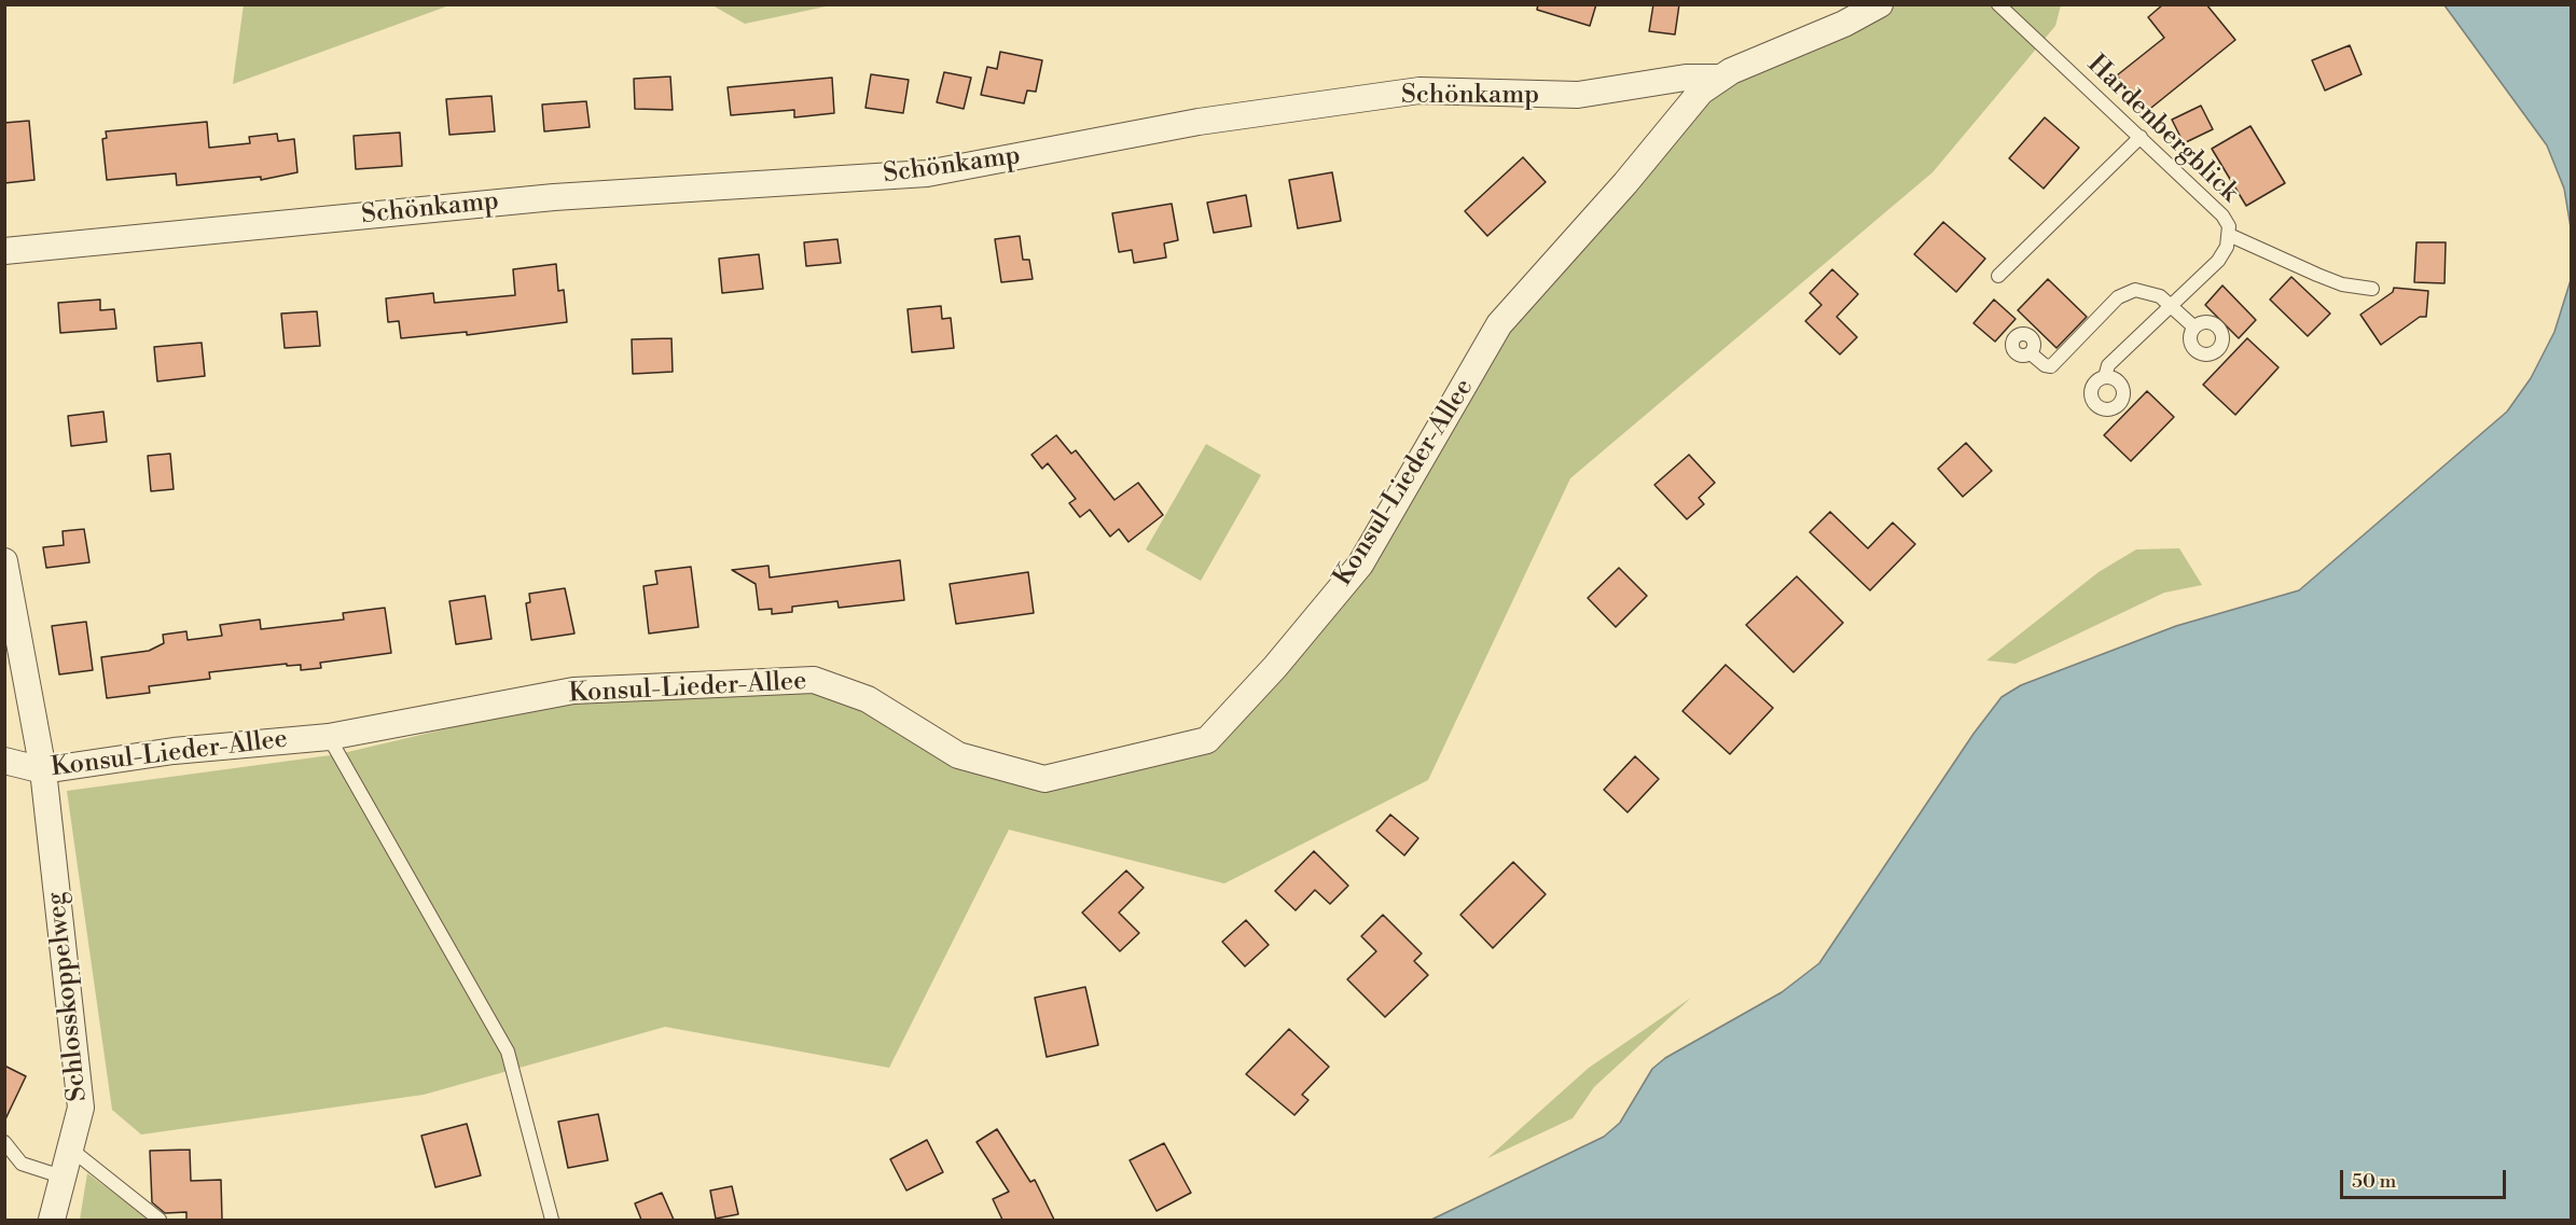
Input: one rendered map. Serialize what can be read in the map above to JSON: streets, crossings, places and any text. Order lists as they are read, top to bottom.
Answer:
{
  "streets": {
    "street": ["Schönkamp", "Konsul-Lieder-Allee", "Schlosskoppelweg"],
    "lane": ["Hardenbergblick"]
  },
  "crossings": [
    ["Schönkamp", "Konsul-Lieder-Allee"],
    ["Konsul-Lieder-Allee", "Schlosskoppelweg"]
  ],
  "scale_bar": "50 m"
}
